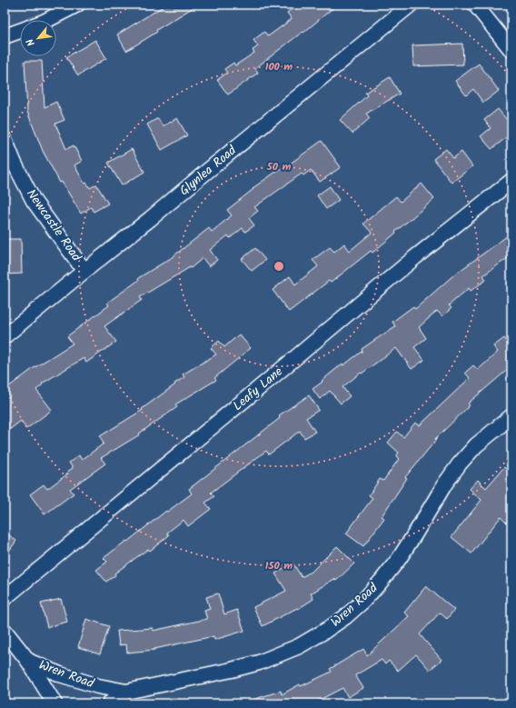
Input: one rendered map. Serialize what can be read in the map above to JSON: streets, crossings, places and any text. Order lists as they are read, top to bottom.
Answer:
{
  "streets": {
    "street": [
      "Glynlea Road",
      "Newcastle Road",
      "Leafy Lane",
      "Wren Road"
    ]
  },
  "crossings": [
    ["Glynlea Road", "Newcastle Road"]
  ],
  "north": "bottom left",
  "rings": ["100 m", "50 m", "150 m"]
}
